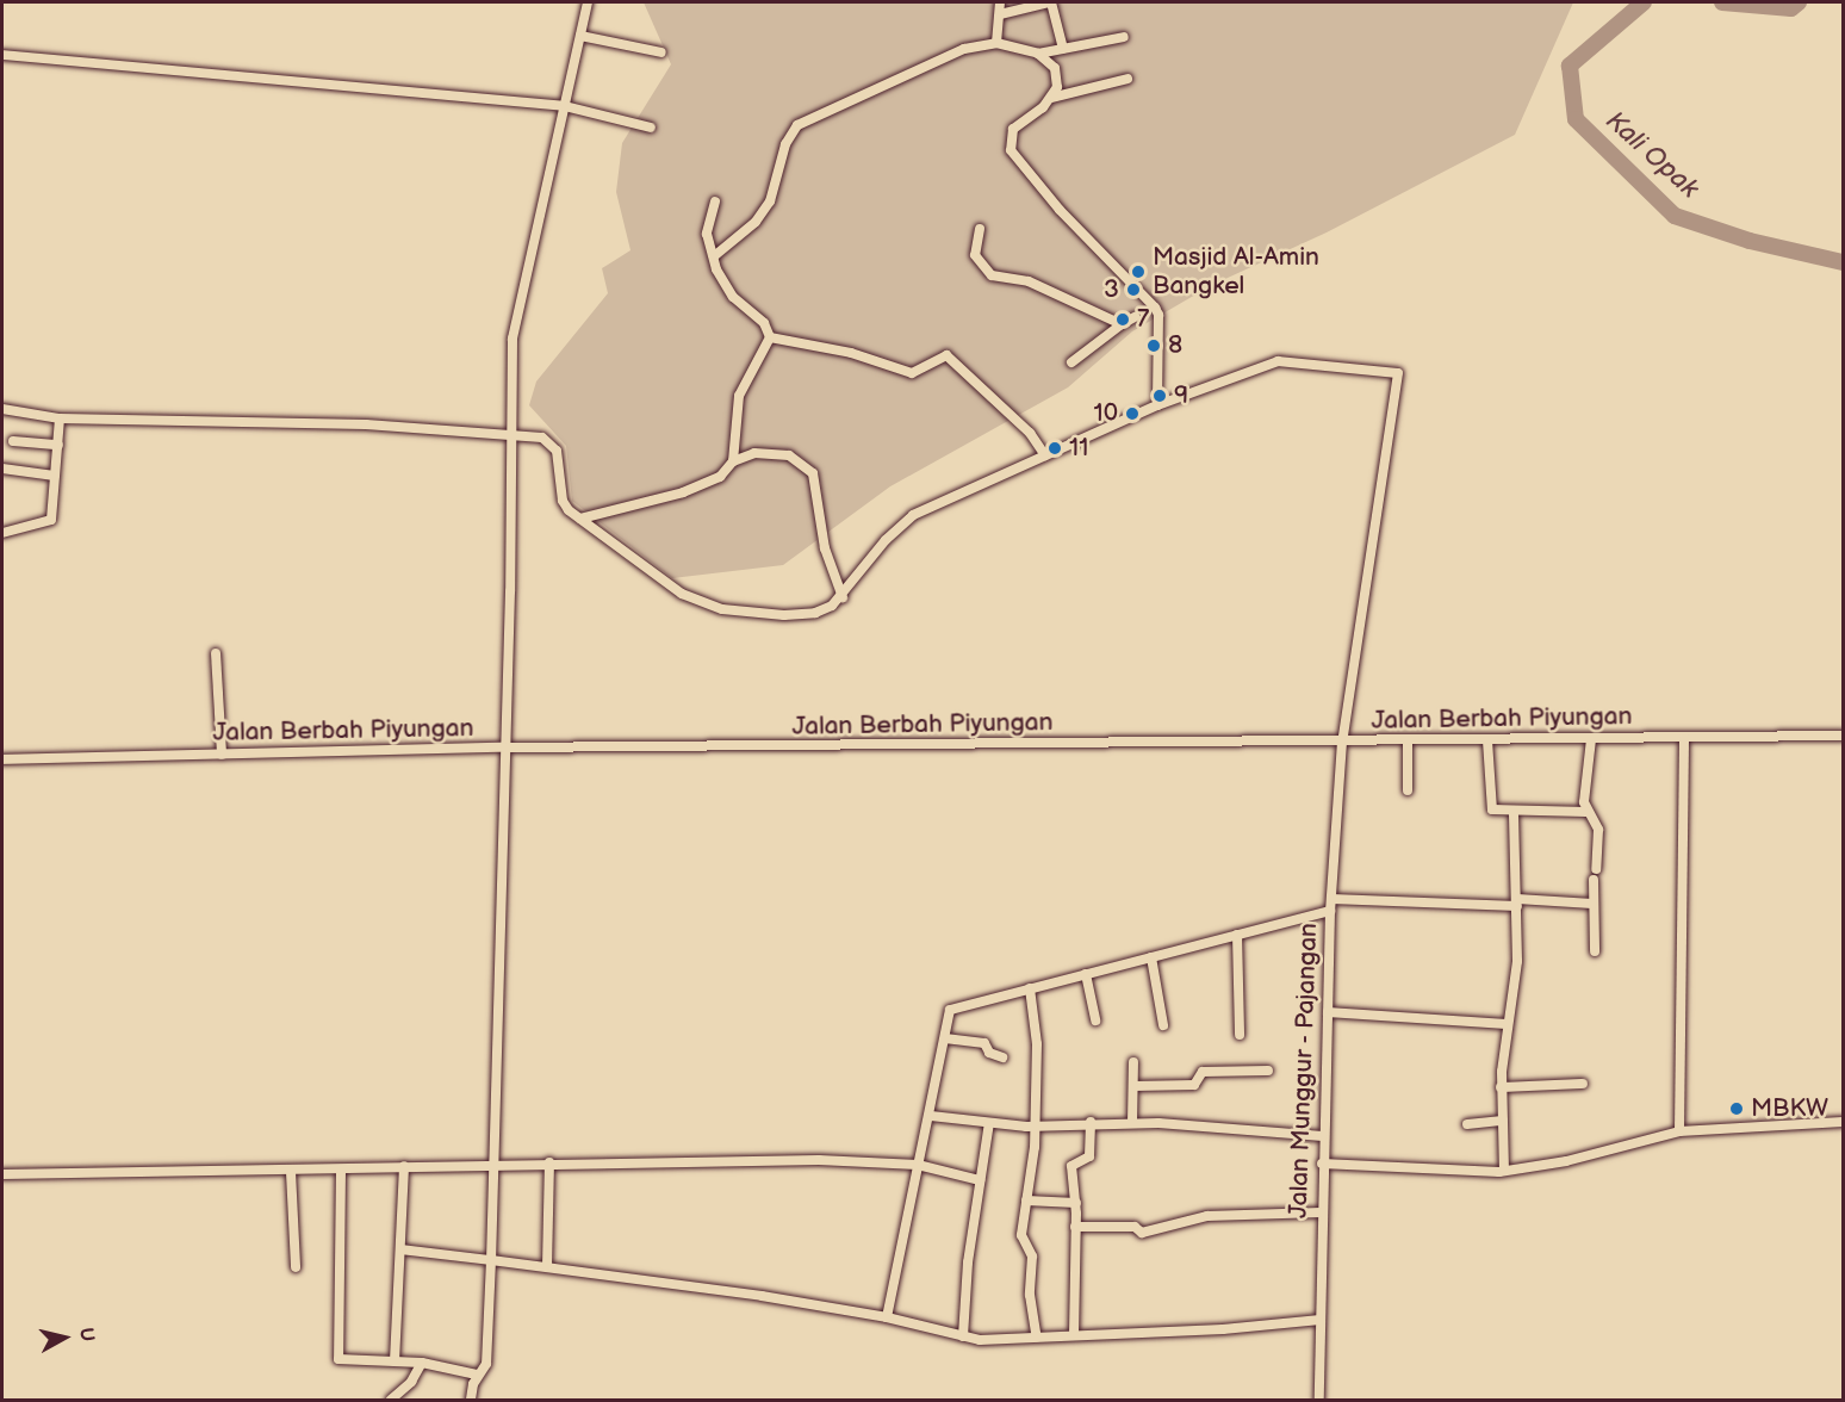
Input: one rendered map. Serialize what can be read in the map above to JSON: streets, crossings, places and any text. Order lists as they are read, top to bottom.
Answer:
{
  "streets": {
    "street": ["Jalan Berbah Piyungan", "Jalan Munggur - Pajangan"]
  },
  "crossings": [
    ["Jalan Berbah Piyungan", "Jalan Munggur - Pajangan"]
  ],
  "water": ["Kali Opak"],
  "places": [
    "Masjid Al-Amin Bangkel",
    "3",
    "7",
    "8",
    "9",
    "10",
    "11",
    "MBKW"
  ],
  "north": "right"
}
